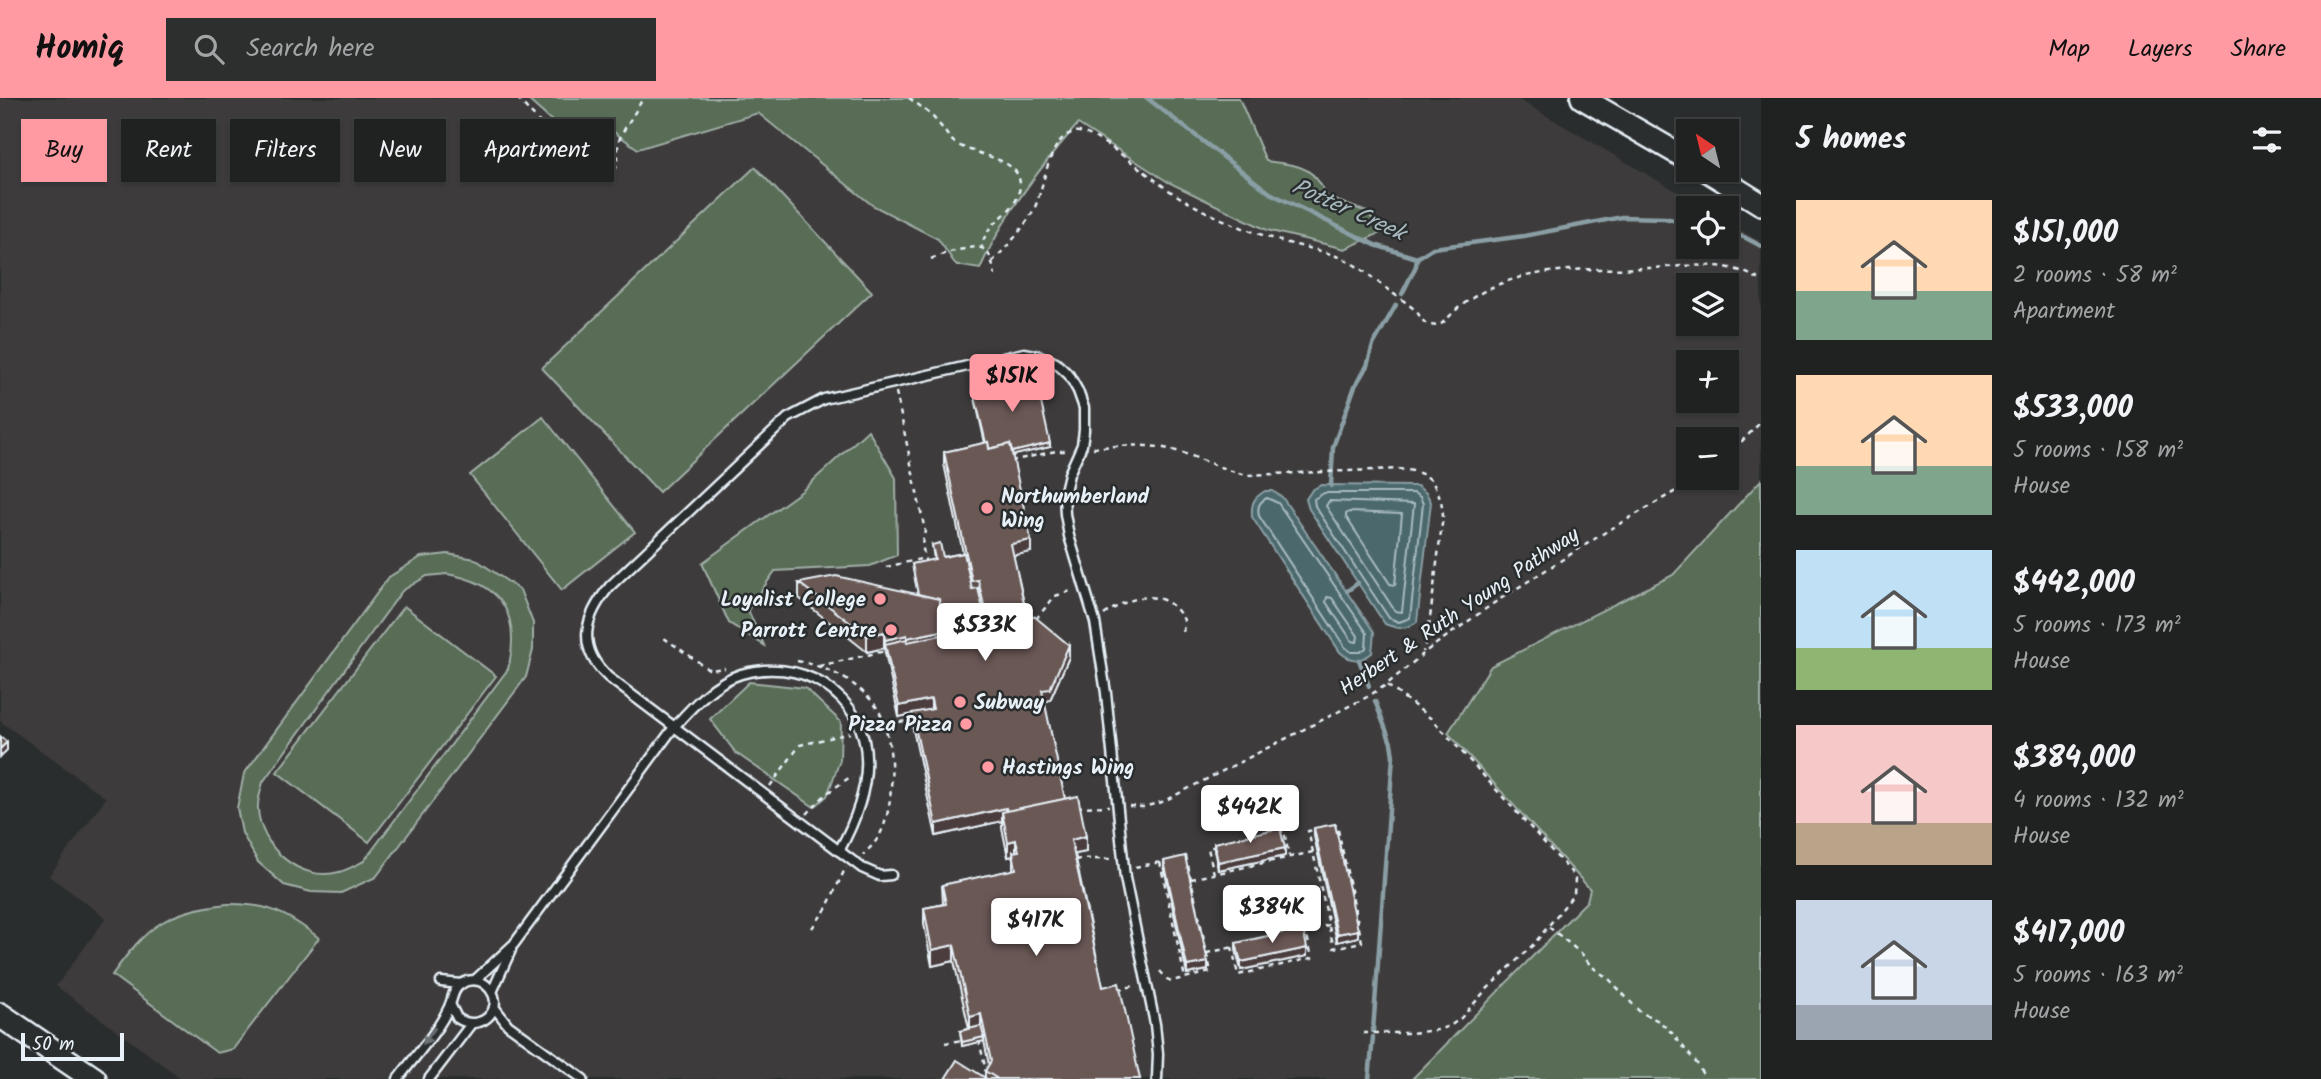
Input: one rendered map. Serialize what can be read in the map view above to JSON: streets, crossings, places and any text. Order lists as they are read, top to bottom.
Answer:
{
  "streets": {
    "path": ["Herbert & Ruth Young Pathway"]
  },
  "water": ["Potter Creek"],
  "places": [
    "Northumberland Wing",
    "Loyalist College",
    "Parrott Centre",
    "Subway",
    "Pizza Pizza",
    "Hastings Wing"
  ],
  "scale_bar": "50 m",
  "north": "top left",
  "page": {
    "header": "Homiq",
    "search": "Search here",
    "nav": ["Map", "Layers", "Share"],
    "heading": "5 homes",
    "map_buttons": ["+", "−"],
    "chip": [
      "Buy",
      "Rent",
      "Filters",
      "New",
      "Apartment"
    ],
    "list": [
      {
        "name": "$151,000",
        "note": "2 rooms · 58 m² · Apartment"
      },
      {
        "name": "$533,000",
        "note": "5 rooms · 158 m² · House"
      },
      {
        "name": "$442,000",
        "note": "5 rooms · 173 m² · House"
      },
      {
        "name": "$384,000",
        "note": "4 rooms · 132 m² · House"
      },
      {
        "name": "$417,000",
        "note": "5 rooms · 163 m² · House"
      }
    ],
    "price": [
      "$151K",
      "$533K",
      "$442K",
      "$384K",
      "$417K"
    ],
    "scale": "50 m"
  }
}
